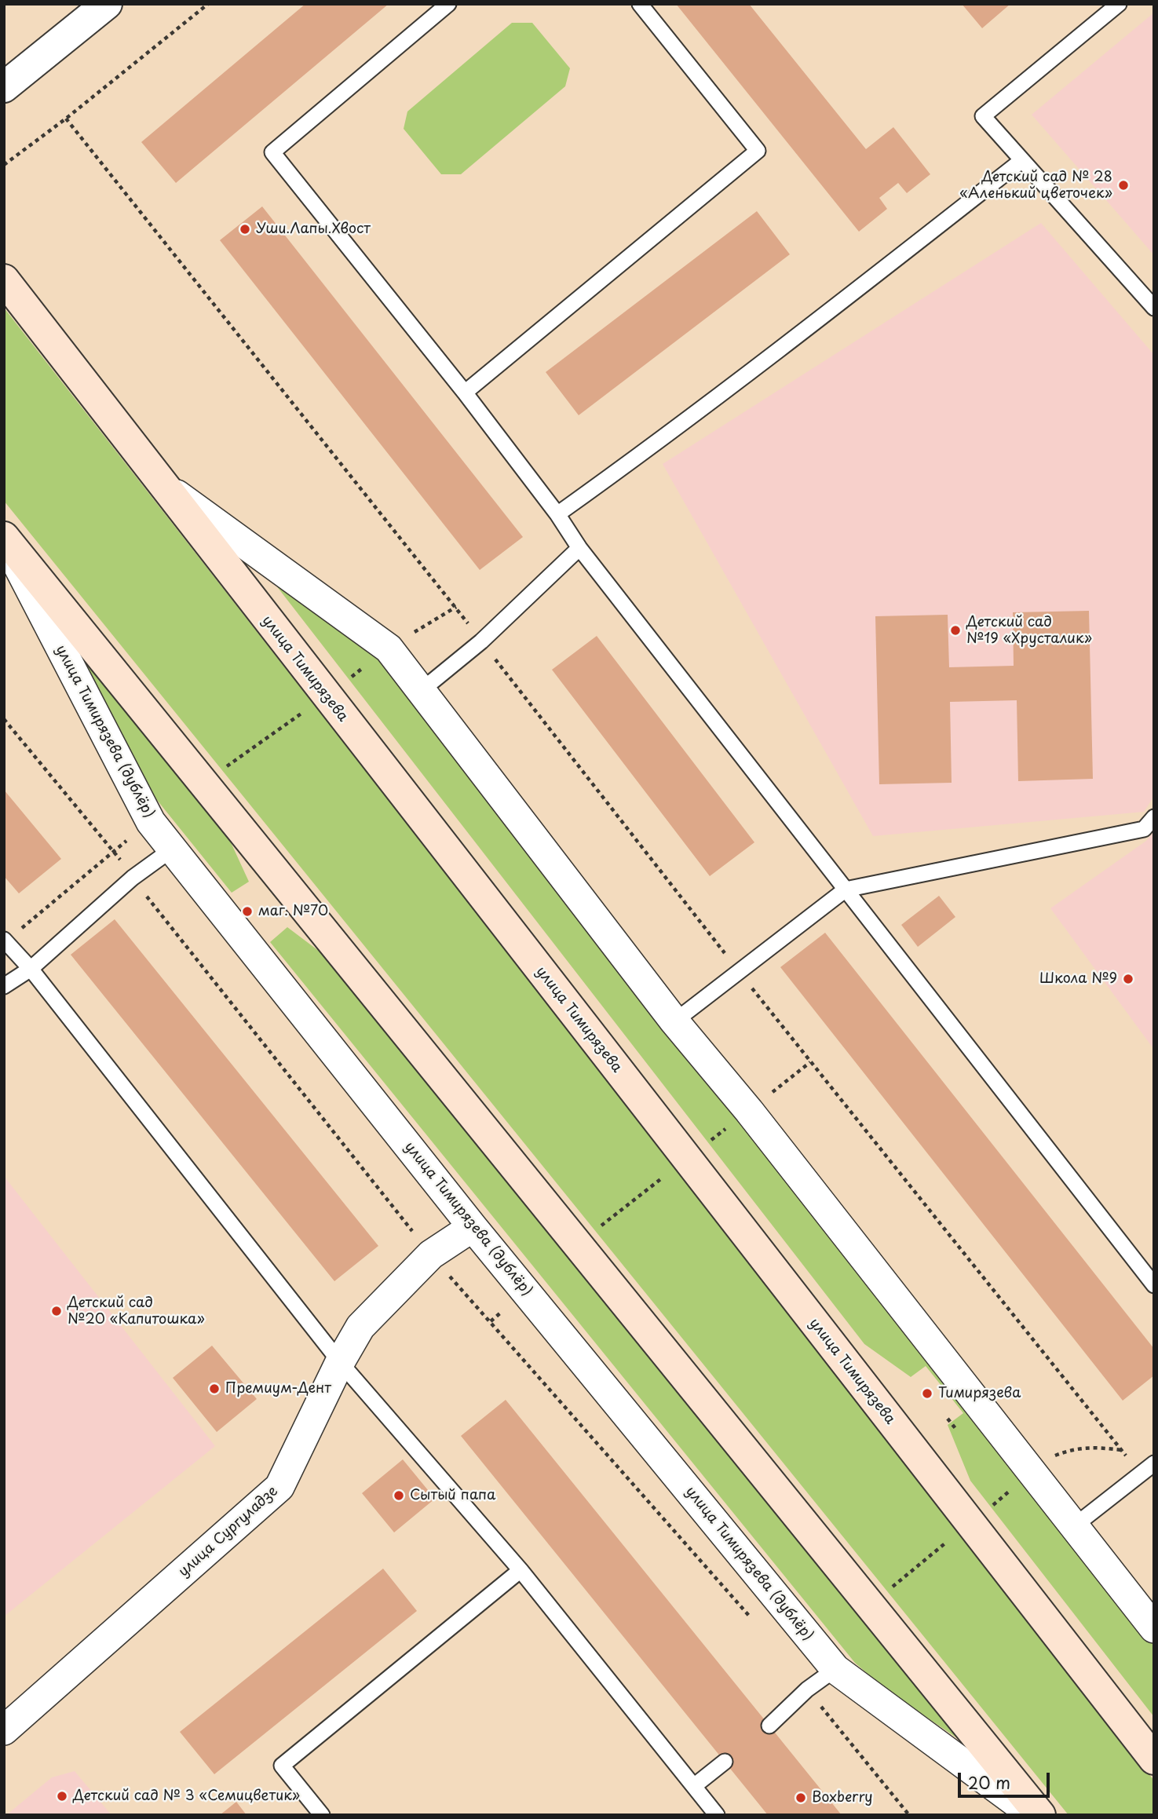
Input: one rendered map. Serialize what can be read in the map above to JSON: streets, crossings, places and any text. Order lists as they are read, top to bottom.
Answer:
{
  "streets": {
    "main road": ["улица Тимирязева"],
    "street": ["улица Тимирязева (дублёр)", "улица Сургуладзе"]
  },
  "crossings": [
    ["улица Тимирязева (дублёр)", "улица Сургуладзе"]
  ],
  "places": [
    "Детский сад № 28 «Аленький цветочек»",
    "Уши.Лапы.Хвост",
    "Детский сад №19 «Хрусталик»",
    "маг. №70",
    "Школа №9",
    "Детский сад №20 «Капитошка»",
    "Премиум-Дент",
    "Тимирязева",
    "Сытый папа",
    "Детский сад № 3 «Семицветик»",
    "Boxberry"
  ],
  "scale_bar": "20 m"
}
